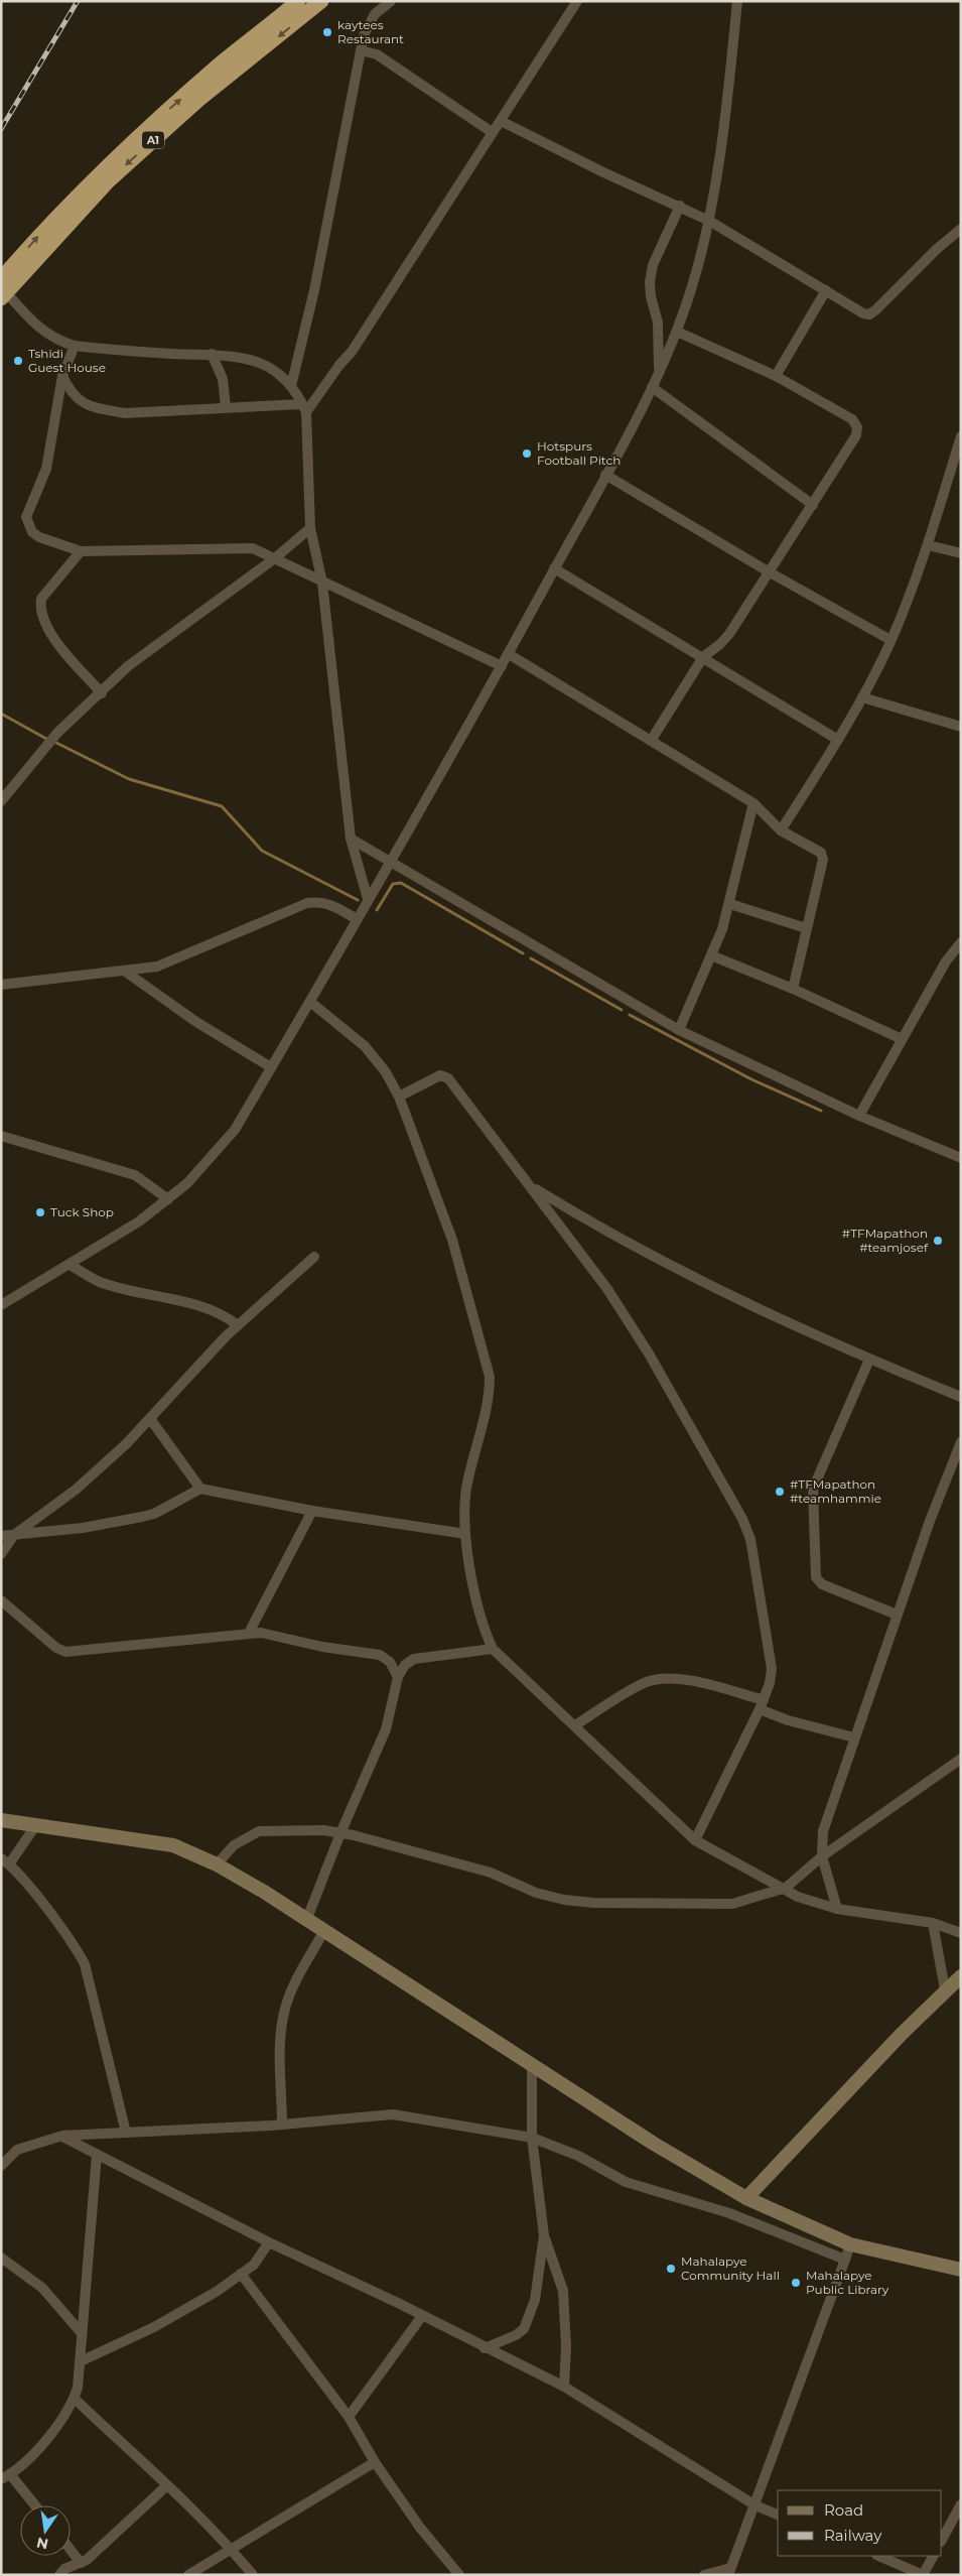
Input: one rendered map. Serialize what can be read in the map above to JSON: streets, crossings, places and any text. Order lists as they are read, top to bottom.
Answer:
{
  "streets": {
    "highway": ["A1"]
  },
  "places": [
    "kaytees Restaurant",
    "Tshidi Guest House",
    "Hotspurs Football Pitch",
    "Tuck Shop",
    "#TFMapathon #teamjosef",
    "#TFMapathon #teamhammie",
    "Mahalapye Community Hall",
    "Mahalapye Public Library"
  ],
  "legend": ["Road", "Railway"],
  "north": "bottom"
}
